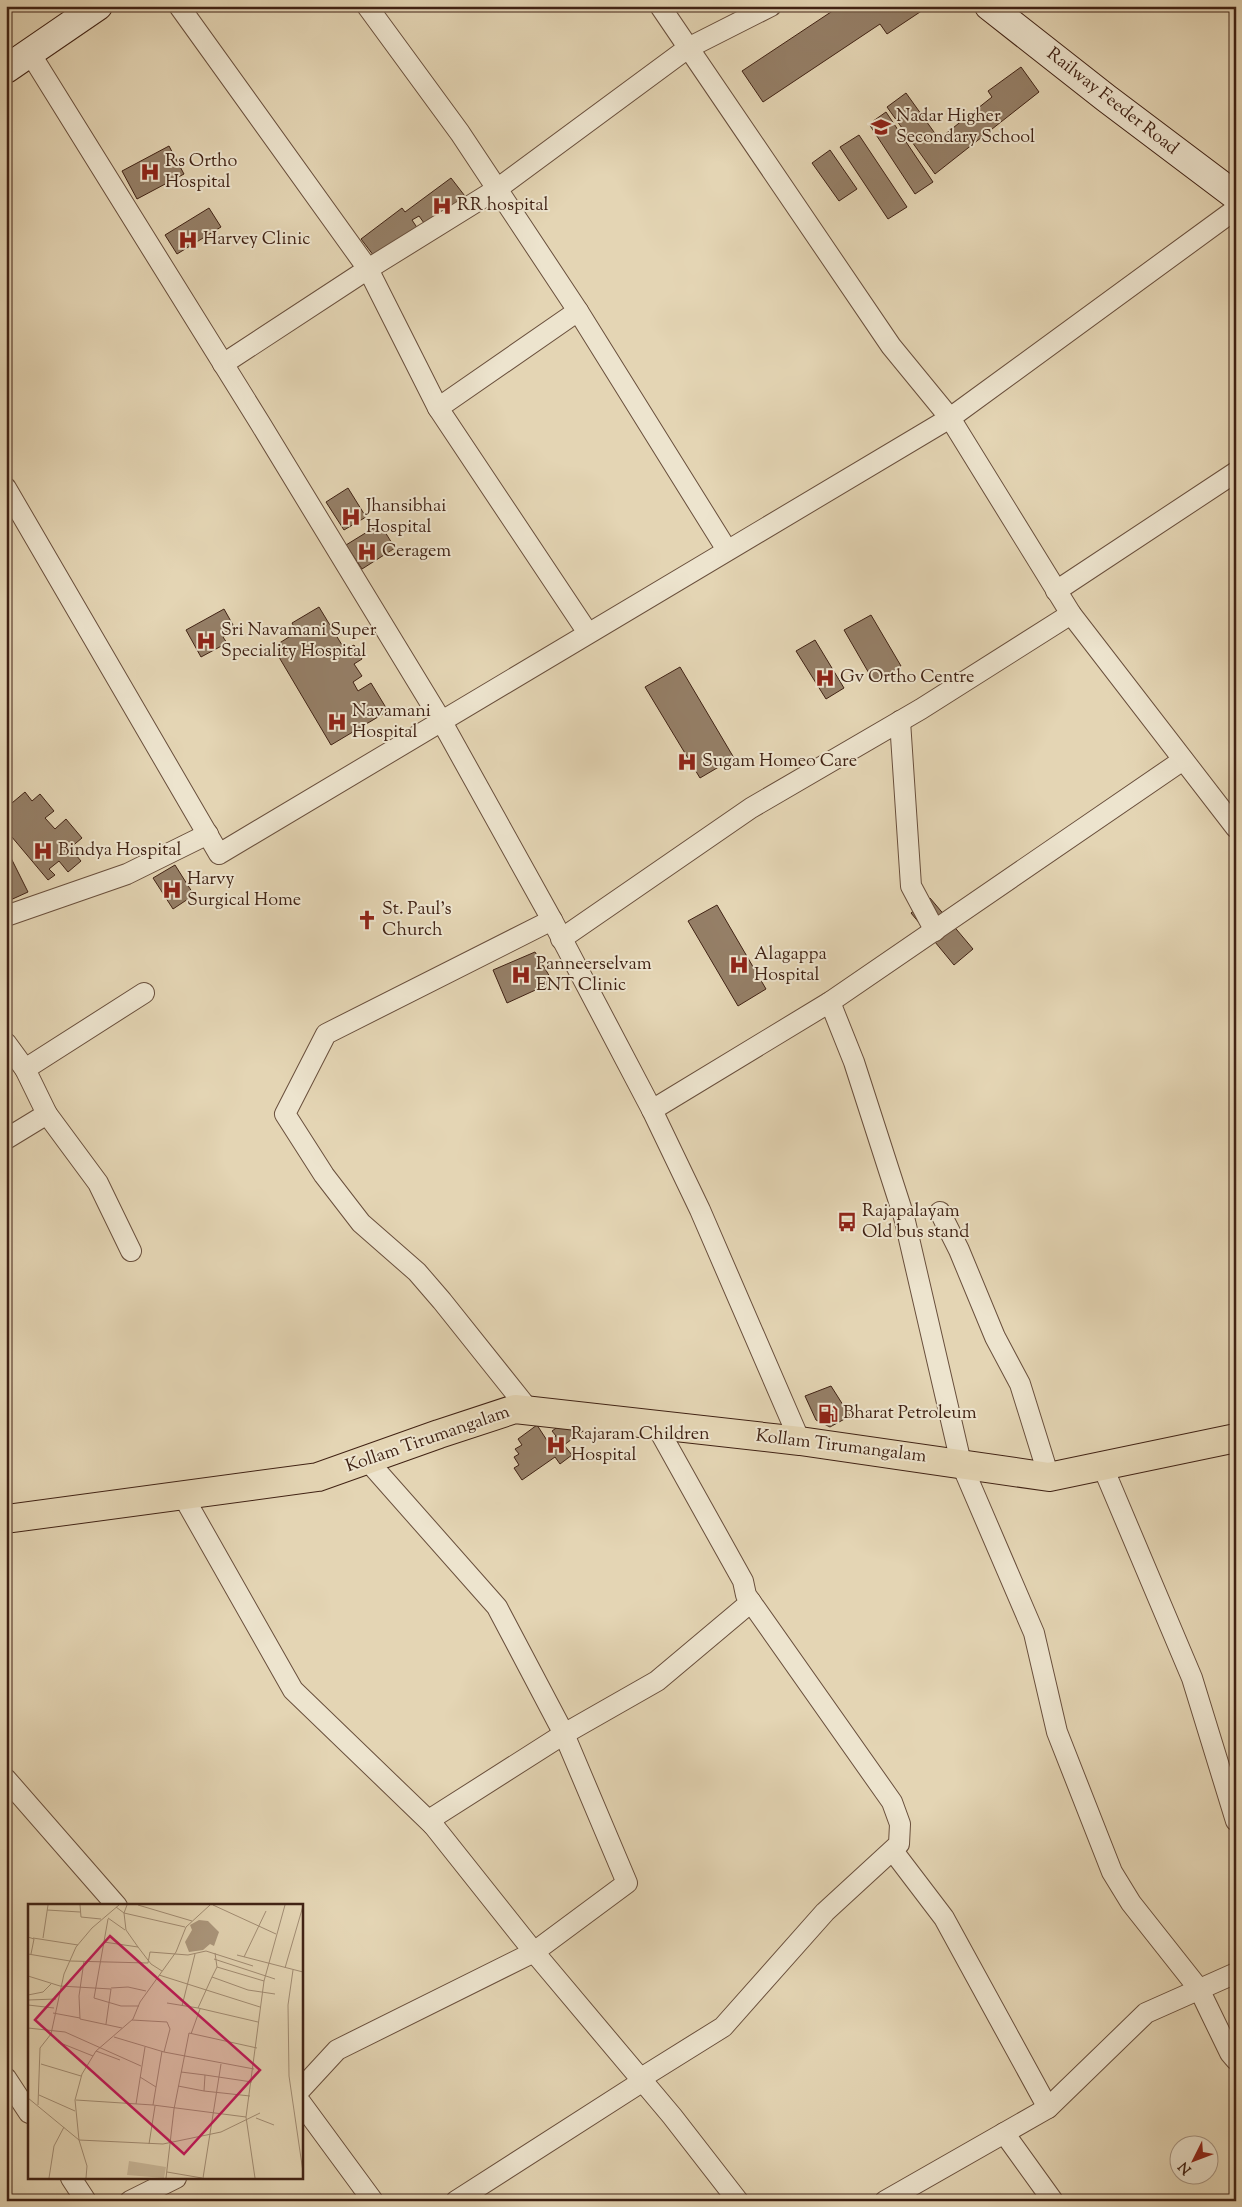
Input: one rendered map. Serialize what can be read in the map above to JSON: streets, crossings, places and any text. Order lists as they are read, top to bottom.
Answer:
{
  "streets": {
    "highway": ["Kollam Tirumangalam"],
    "street": ["Railway Feeder Road"]
  },
  "places": {
    "school or university": ["Nadar Higher Secondary School"],
    "hospital": [
      "Rs Ortho Hospital",
      "RR hospital",
      "Harvey Clinic",
      "Jhansibhai Hospital",
      "Ceragem",
      "Sri Navamani Super Speciality Hospital",
      "Gv Ortho Centre",
      "Navamani Hospital",
      "Sugam Homeo Care",
      "Bindya Hospital",
      "Harvy Surgical Home",
      "Alagappa Hospital",
      "Panneerselvam ENT Clinic",
      "Rajaram Children Hospital"
    ],
    "church": ["St. Paul's Church"],
    "bus stop": ["Rajapalayam Old bus stand"],
    "fuel station": ["Bharat Petroleum"]
  },
  "north": "bottom left"
}
